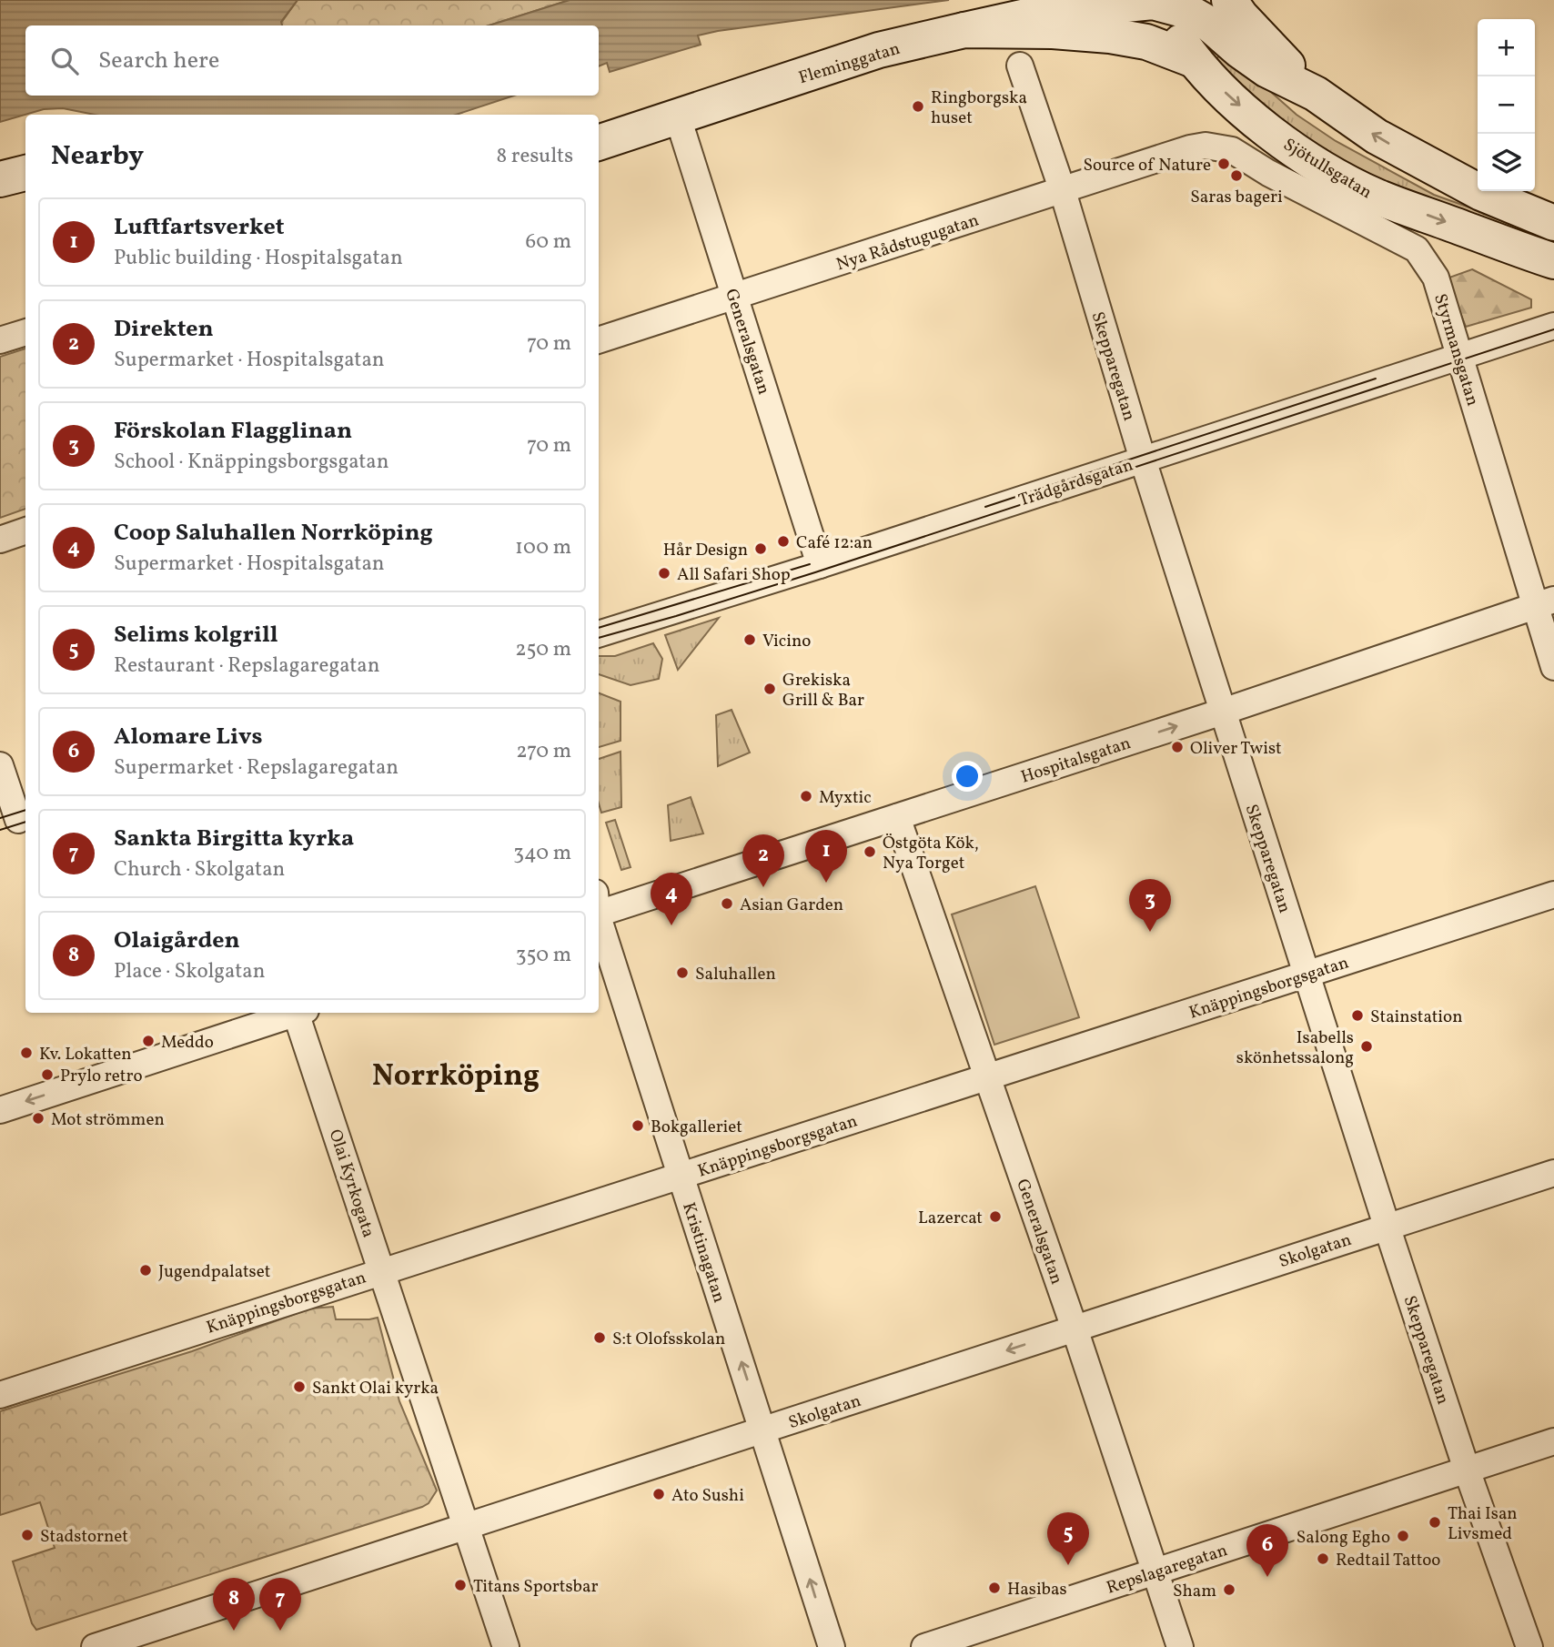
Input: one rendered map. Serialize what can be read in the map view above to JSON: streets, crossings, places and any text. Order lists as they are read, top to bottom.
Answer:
{
  "streets": {
    "street": [
      "Fleminggatan",
      "Sjötullsgatan",
      "Nya Rådstugugatan",
      "Generalsgatan",
      "Styrmansgatan",
      "Skepparegatan",
      "Trädgårdsgatan",
      "Hospitalsgatan",
      "Knäppingsborgsgatan",
      "Olai Kyrkogata",
      "Skolgatan",
      "Kristinagatan",
      "Repslagaregatan"
    ]
  },
  "crossings": [
    ["Fleminggatan", "Sjötullsgatan"],
    ["Fleminggatan", "Generalsgatan"],
    ["Nya Rådstugugatan", "Generalsgatan"],
    ["Nya Rådstugugatan", "Styrmansgatan"],
    ["Nya Rådstugugatan", "Skepparegatan"],
    ["Generalsgatan", "Trädgårdsgatan"],
    ["Generalsgatan", "Hospitalsgatan"],
    ["Generalsgatan", "Knäppingsborgsgatan"],
    ["Generalsgatan", "Skolgatan"],
    ["Generalsgatan", "Repslagaregatan"],
    ["Styrmansgatan", "Trädgårdsgatan"],
    ["Styrmansgatan", "Hospitalsgatan"],
    ["Skepparegatan", "Trädgårdsgatan"],
    ["Skepparegatan", "Hospitalsgatan"],
    ["Skepparegatan", "Knäppingsborgsgatan"],
    ["Skepparegatan", "Skolgatan"],
    ["Skepparegatan", "Repslagaregatan"],
    ["Knäppingsborgsgatan", "Olai Kyrkogata"],
    ["Knäppingsborgsgatan", "Kristinagatan"],
    ["Olai Kyrkogata", "Skolgatan"],
    ["Skolgatan", "Kristinagatan"]
  ],
  "one_way": ["Kristinagatan"],
  "districts": ["Norrköping"],
  "places": [
    "Ringborgska huset",
    "Source of Nature",
    "Saras bageri",
    "Café 12:an",
    "Hår Design",
    "All Safari Shop",
    "Vicino",
    "Grekiska Grill & Bar",
    "Oliver Twist",
    "Myxtic",
    "Östgöta Kök, Nya Torget",
    "Asian Garden",
    "Saluhallen",
    "Stainstation",
    "Meddo",
    "Isabells skönhetssalong",
    "Kv. Lokatten",
    "Prylo retro",
    "Mot strömmen",
    "Bokgalleriet",
    "Lazercat",
    "Jugendpalatset",
    "S:t Olofsskolan",
    "Sankt Olai kyrka",
    "Ato Sushi",
    "Thai Isan Livsmed",
    "Stadstornet",
    "Salong Egho",
    "Redtail Tattoo",
    "Titans Sportsbar",
    "Hasibas",
    "Sham"
  ],
  "page": {
    "map_buttons": ["+", "−"],
    "search": "Search here",
    "heading": ["Nearby", "8 results"],
    "list": [
      {
        "mark": "1",
        "name": "Luftfartsverket",
        "note": "Public building · Hospitalsgatan",
        "value": "60 m"
      },
      {
        "mark": "2",
        "name": "Direkten",
        "note": "Supermarket · Hospitalsgatan",
        "value": "70 m"
      },
      {
        "mark": "3",
        "name": "Förskolan Flagglinan",
        "note": "School · Knäppingsborgsgatan",
        "value": "70 m"
      },
      {
        "mark": "4",
        "name": "Coop Saluhallen Norrköping",
        "note": "Supermarket · Hospitalsgatan",
        "value": "100 m"
      },
      {
        "mark": "5",
        "name": "Selims kolgrill",
        "note": "Restaurant · Repslagaregatan",
        "value": "250 m"
      },
      {
        "mark": "6",
        "name": "Alomare Livs",
        "note": "Supermarket · Repslagaregatan",
        "value": "270 m"
      },
      {
        "mark": "7",
        "name": "Sankta Birgitta kyrka",
        "note": "Church · Skolgatan",
        "value": "340 m"
      },
      {
        "mark": "8",
        "name": "Olaigården",
        "note": "Place · Skolgatan",
        "value": "350 m"
      }
    ],
    "pins": [
      "1",
      "2",
      "4",
      "3",
      "5",
      "6",
      "7",
      "8"
    ]
  }
}
